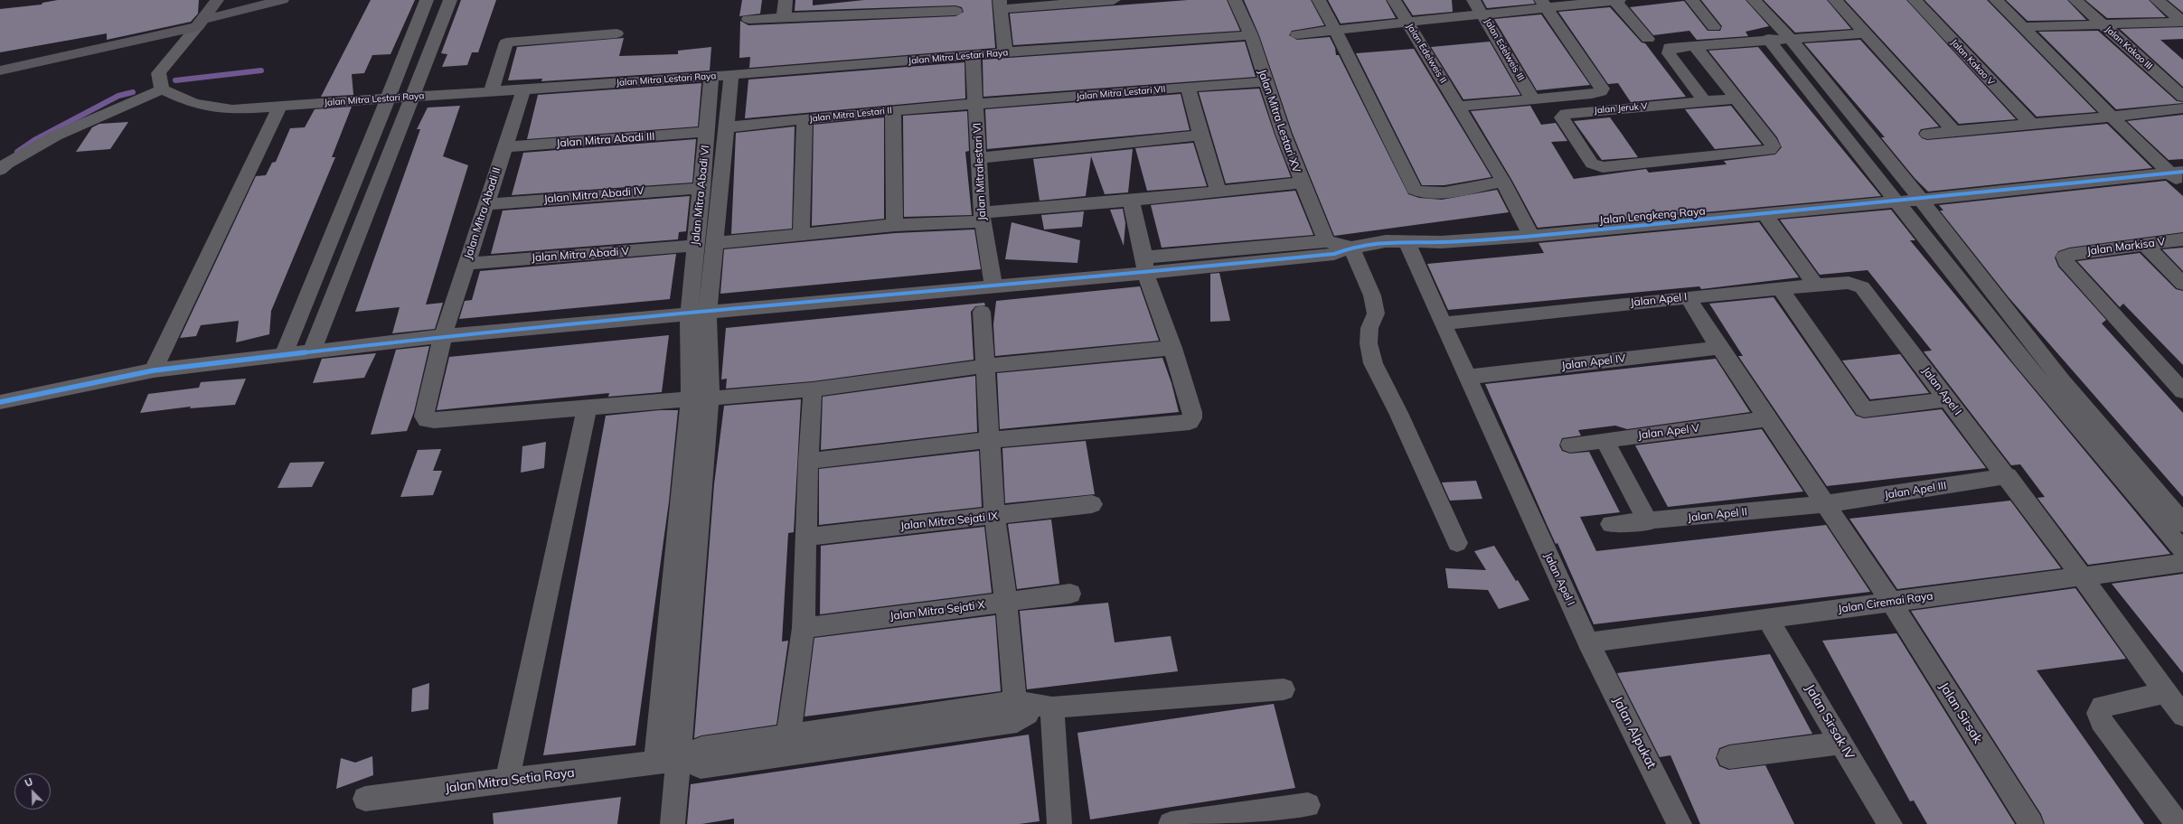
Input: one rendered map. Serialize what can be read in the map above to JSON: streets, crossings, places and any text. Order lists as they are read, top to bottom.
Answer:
{
  "streets": {
    "street": [
      "Jalan Kakao III",
      "Jalan Edelweis III",
      "Jalan Edelweis II",
      "Jalan Mitra Lestari Raya",
      "Jalan Kakao V",
      "Jalan Mitra Lestari VII",
      "Jalan Jeruk V",
      "Jalan Mitra Lestari II",
      "Jalan Mitra Lestari XV",
      "Jalan Mitra Abadi III",
      "Jalan Mitralestari VI",
      "Jalan Mitra Abadi IV",
      "Jalan Mitra Abadi VI",
      "Jalan Mitra Abadi II",
      "Jalan Lengkeng Raya",
      "Jalan Markisa V",
      "Jalan Mitra Abadi V",
      "Jalan Apel I",
      "Jalan Apel IV",
      "Jalan Apel V",
      "Jalan Apel III",
      "Jalan Apel II",
      "Jalan Mitra Sejati IX",
      "Jalan Ciremai Raya",
      "Jalan Mitra Sejati X",
      "Jalan Sirsak",
      "Jalan Sirsak IV",
      "Jalan Alpukat",
      "Jalan Mitra Setia Raya"
    ]
  },
  "crossings": [
    ["Jalan Edelweis II", "Jalan Lengkeng Raya"],
    ["Jalan Mitra Lestari Raya", "Jalan Mitra Lestari XV"],
    ["Jalan Mitra Lestari Raya", "Jalan Mitralestari VI"],
    ["Jalan Mitra Lestari Raya", "Jalan Mitra Abadi VI"],
    ["Jalan Mitra Lestari Raya", "Jalan Mitra Abadi II"],
    ["Jalan Mitra Lestari VII", "Jalan Mitra Lestari II"],
    ["Jalan Mitra Lestari VII", "Jalan Mitra Lestari XV"],
    ["Jalan Mitra Lestari VII", "Jalan Mitralestari VI"],
    ["Jalan Mitra Lestari II", "Jalan Mitralestari VI"],
    ["Jalan Mitra Abadi III", "Jalan Mitra Abadi VI"],
    ["Jalan Mitra Abadi III", "Jalan Mitra Abadi II"],
    ["Jalan Mitra Abadi IV", "Jalan Mitra Abadi VI"],
    ["Jalan Mitra Abadi IV", "Jalan Mitra Abadi II"],
    ["Jalan Mitra Abadi VI", "Jalan Mitra Abadi V"],
    ["Jalan Mitra Abadi II", "Jalan Mitra Abadi V"],
    ["Jalan Apel I", "Jalan Apel IV"],
    ["Jalan Apel I", "Jalan Apel III"],
    ["Jalan Apel I", "Jalan Ciremai Raya"],
    ["Jalan Apel I", "Jalan Sirsak"],
    ["Jalan Apel I", "Jalan Alpukat"],
    ["Jalan Apel IV", "Jalan Sirsak"],
    ["Jalan Apel V", "Jalan Sirsak"],
    ["Jalan Apel III", "Jalan Apel II"],
    ["Jalan Apel III", "Jalan Sirsak"],
    ["Jalan Apel II", "Jalan Sirsak"],
    ["Jalan Ciremai Raya", "Jalan Sirsak"],
    ["Jalan Ciremai Raya", "Jalan Sirsak IV"],
    ["Jalan Ciremai Raya", "Jalan Alpukat"]
  ],
  "north": "top left"
}
